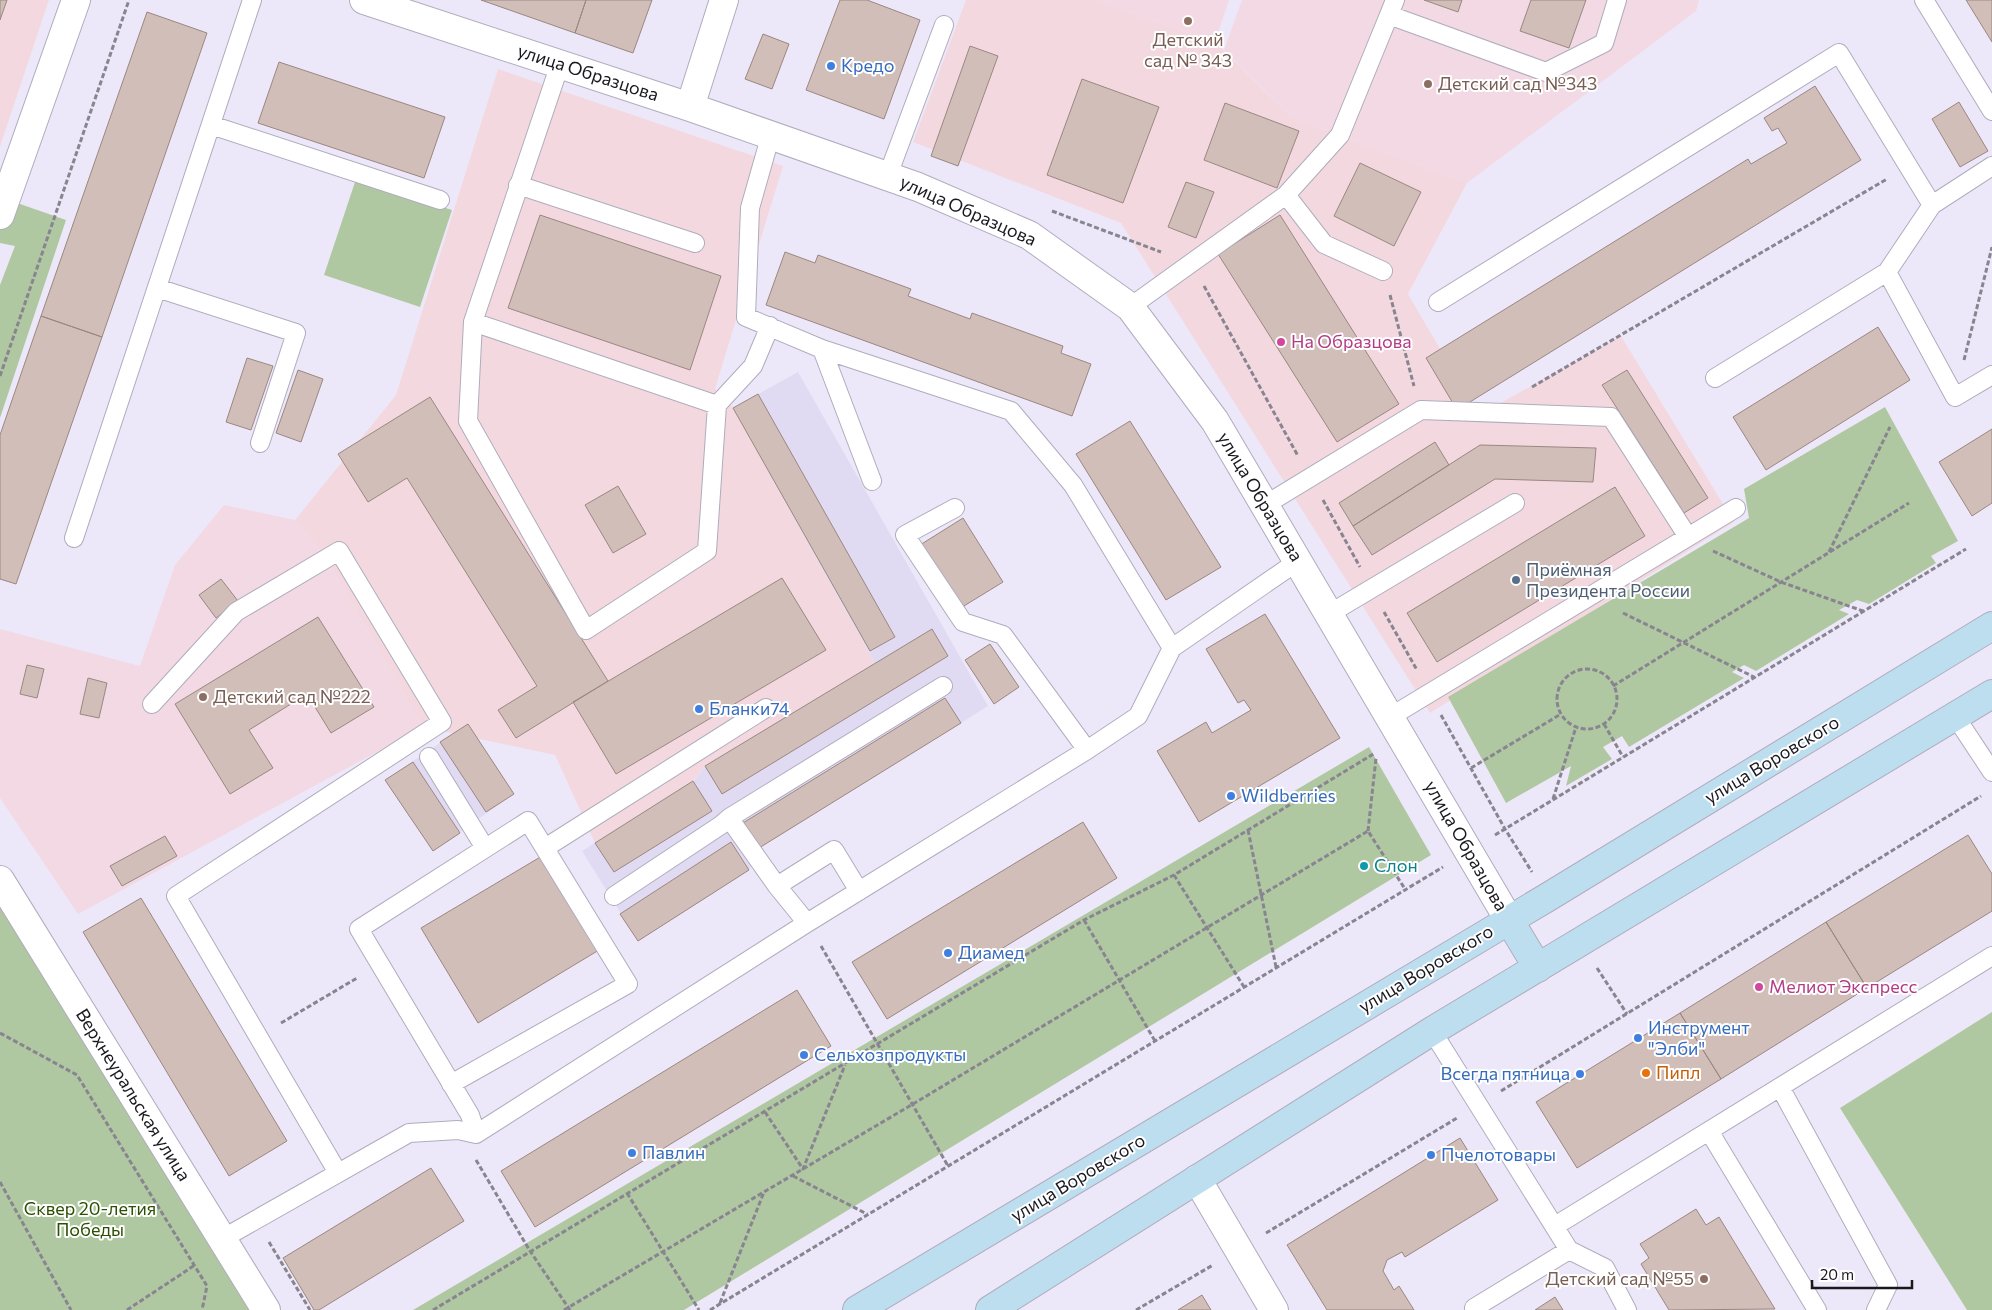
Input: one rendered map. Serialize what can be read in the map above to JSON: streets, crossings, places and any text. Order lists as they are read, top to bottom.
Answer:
{
  "streets": {
    "main road": ["улица Воровского"],
    "street": ["улица Образцова", "Верхнеуральская улица"]
  },
  "crossings": [
    ["улица Образцова", "улица Воровского"]
  ],
  "parks": ["Сквер 20-летия Победы"],
  "places": [
    "Детский сад № 343",
    "Кредо",
    "Детский сад №343",
    "На Образцова",
    "Приёмная Президента России",
    "Детский сад №222",
    "Бланки74",
    "Wildberries",
    "Слон",
    "Диамед",
    "Мелиот Экспресс",
    "Инструмент \"Элби\"",
    "Сельхозпродукты",
    "Пипл",
    "Всегда пятница",
    "Павлин",
    "Пчелотовары",
    "Детский сад №55"
  ],
  "scale_bar": "20 m"
}
